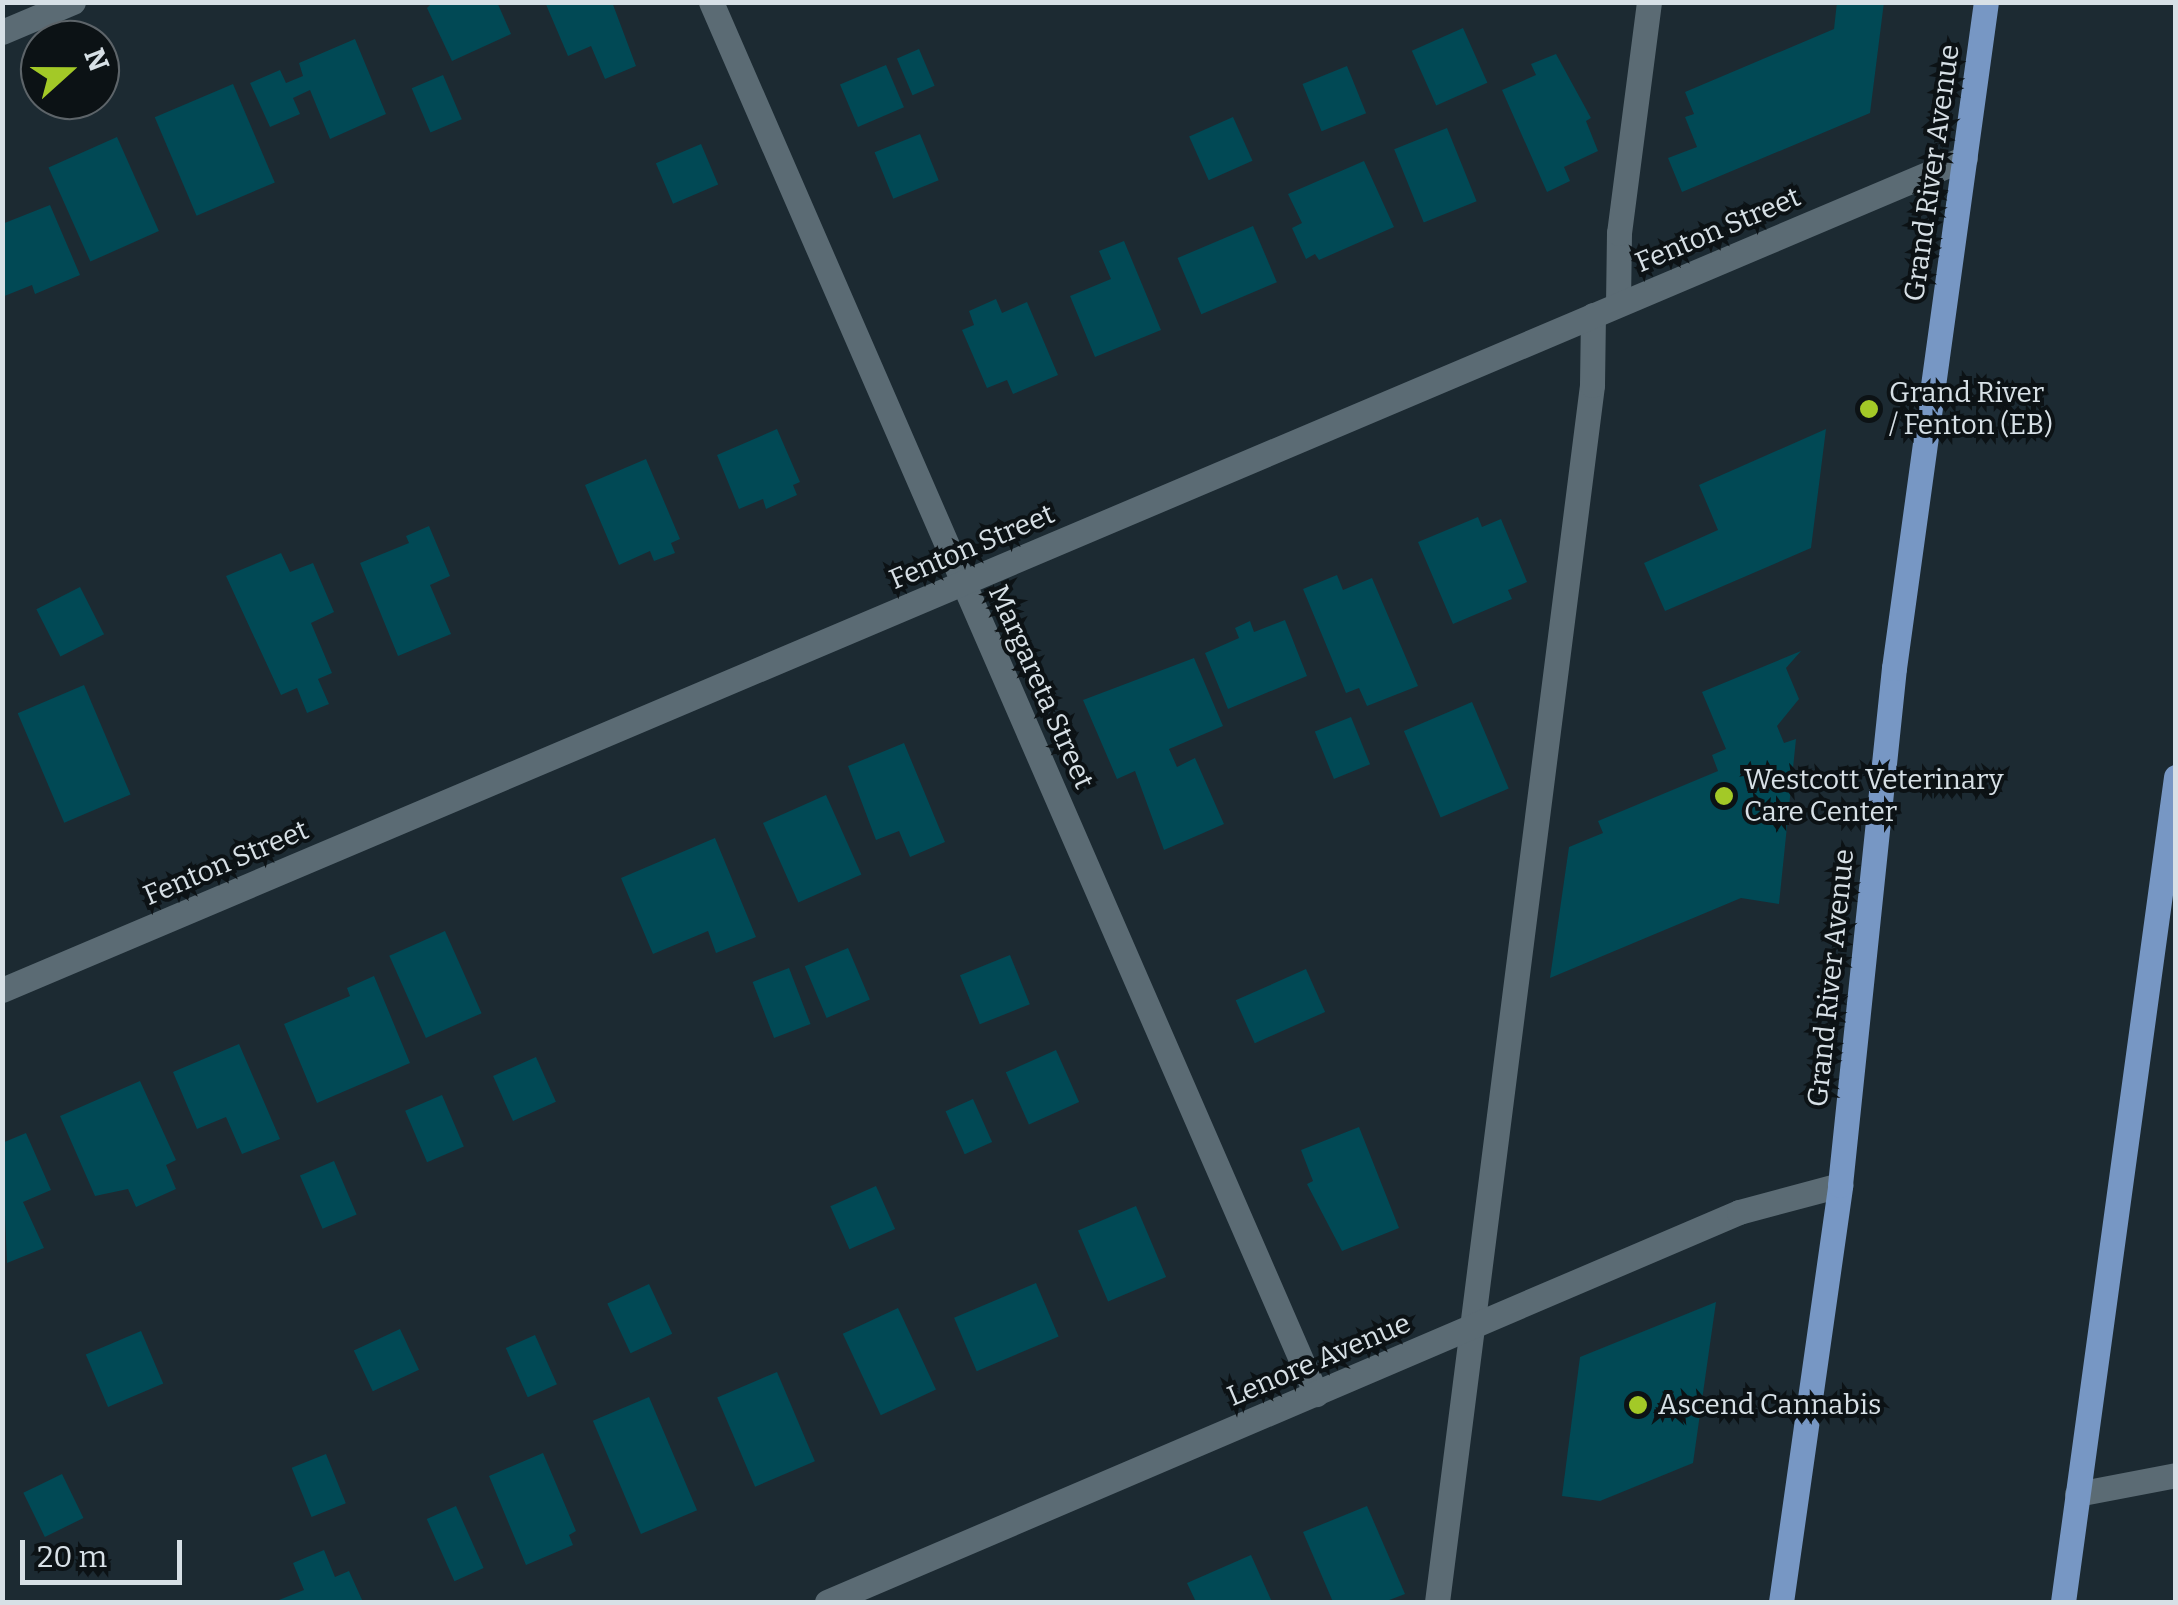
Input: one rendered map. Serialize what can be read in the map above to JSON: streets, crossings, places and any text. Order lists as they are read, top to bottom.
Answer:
{
  "streets": {
    "main road": ["Grand River Avenue"],
    "street": ["Fenton Street", "Margareta Street", "Lenore Avenue"]
  },
  "crossings": [
    ["Grand River Avenue", "Fenton Street"],
    ["Grand River Avenue", "Lenore Avenue"],
    ["Fenton Street", "Margareta Street"],
    ["Margareta Street", "Lenore Avenue"]
  ],
  "places": ["Grand River / Fenton (EB)", "Westcott Veterinary Care Center", "Ascend Cannabis"],
  "scale_bar": "20 m",
  "north": "right"
}
